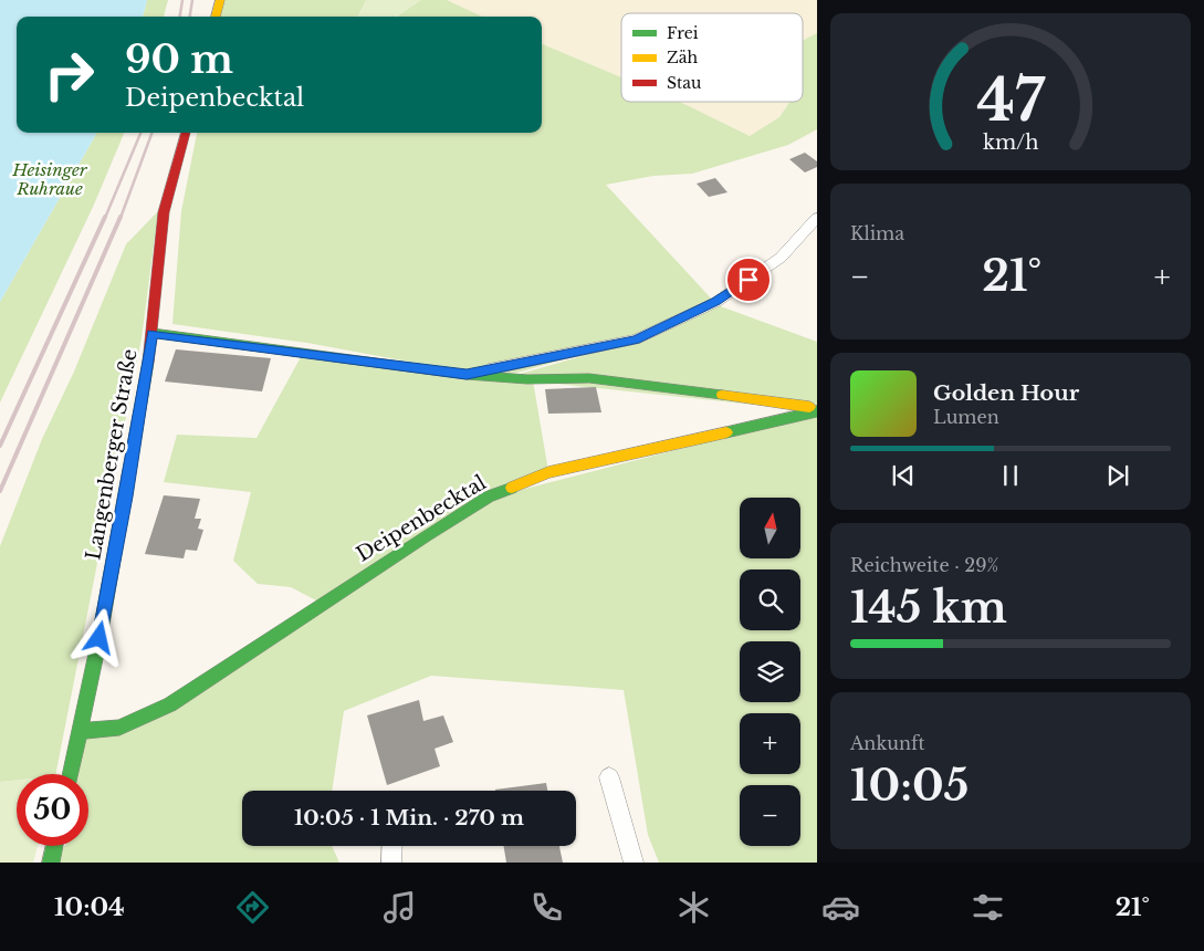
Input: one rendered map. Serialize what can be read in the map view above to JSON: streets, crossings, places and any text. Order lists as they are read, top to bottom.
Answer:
{
  "streets": {
    "main road": ["Langenberger Straße", "Deipenbecktal"]
  },
  "crossings": [
    ["Langenberger Straße", "Deipenbecktal"]
  ],
  "parks": ["Heisinger Ruhraue"],
  "legend": ["Frei", "Zäh", "Stau"],
  "north": "top",
  "page": {
    "turn": ["90 m", "Deipenbecktal"],
    "tile": [
      "Klima",
      ["Reichweite · 29%", "145 km"],
      ["Ankunft", "10:05"]
    ],
    "heat": ["−", "21°", "+"],
    "song": ["Golden Hour", "Lumen"],
    "map_buttons": ["+", "−"],
    "limit": "50",
    "trip": "10:05 · 1 Min. · 270 m",
    "tabs": ["10:04", "21°"],
    "gauge": ["47", "km/h"]
  }
}
